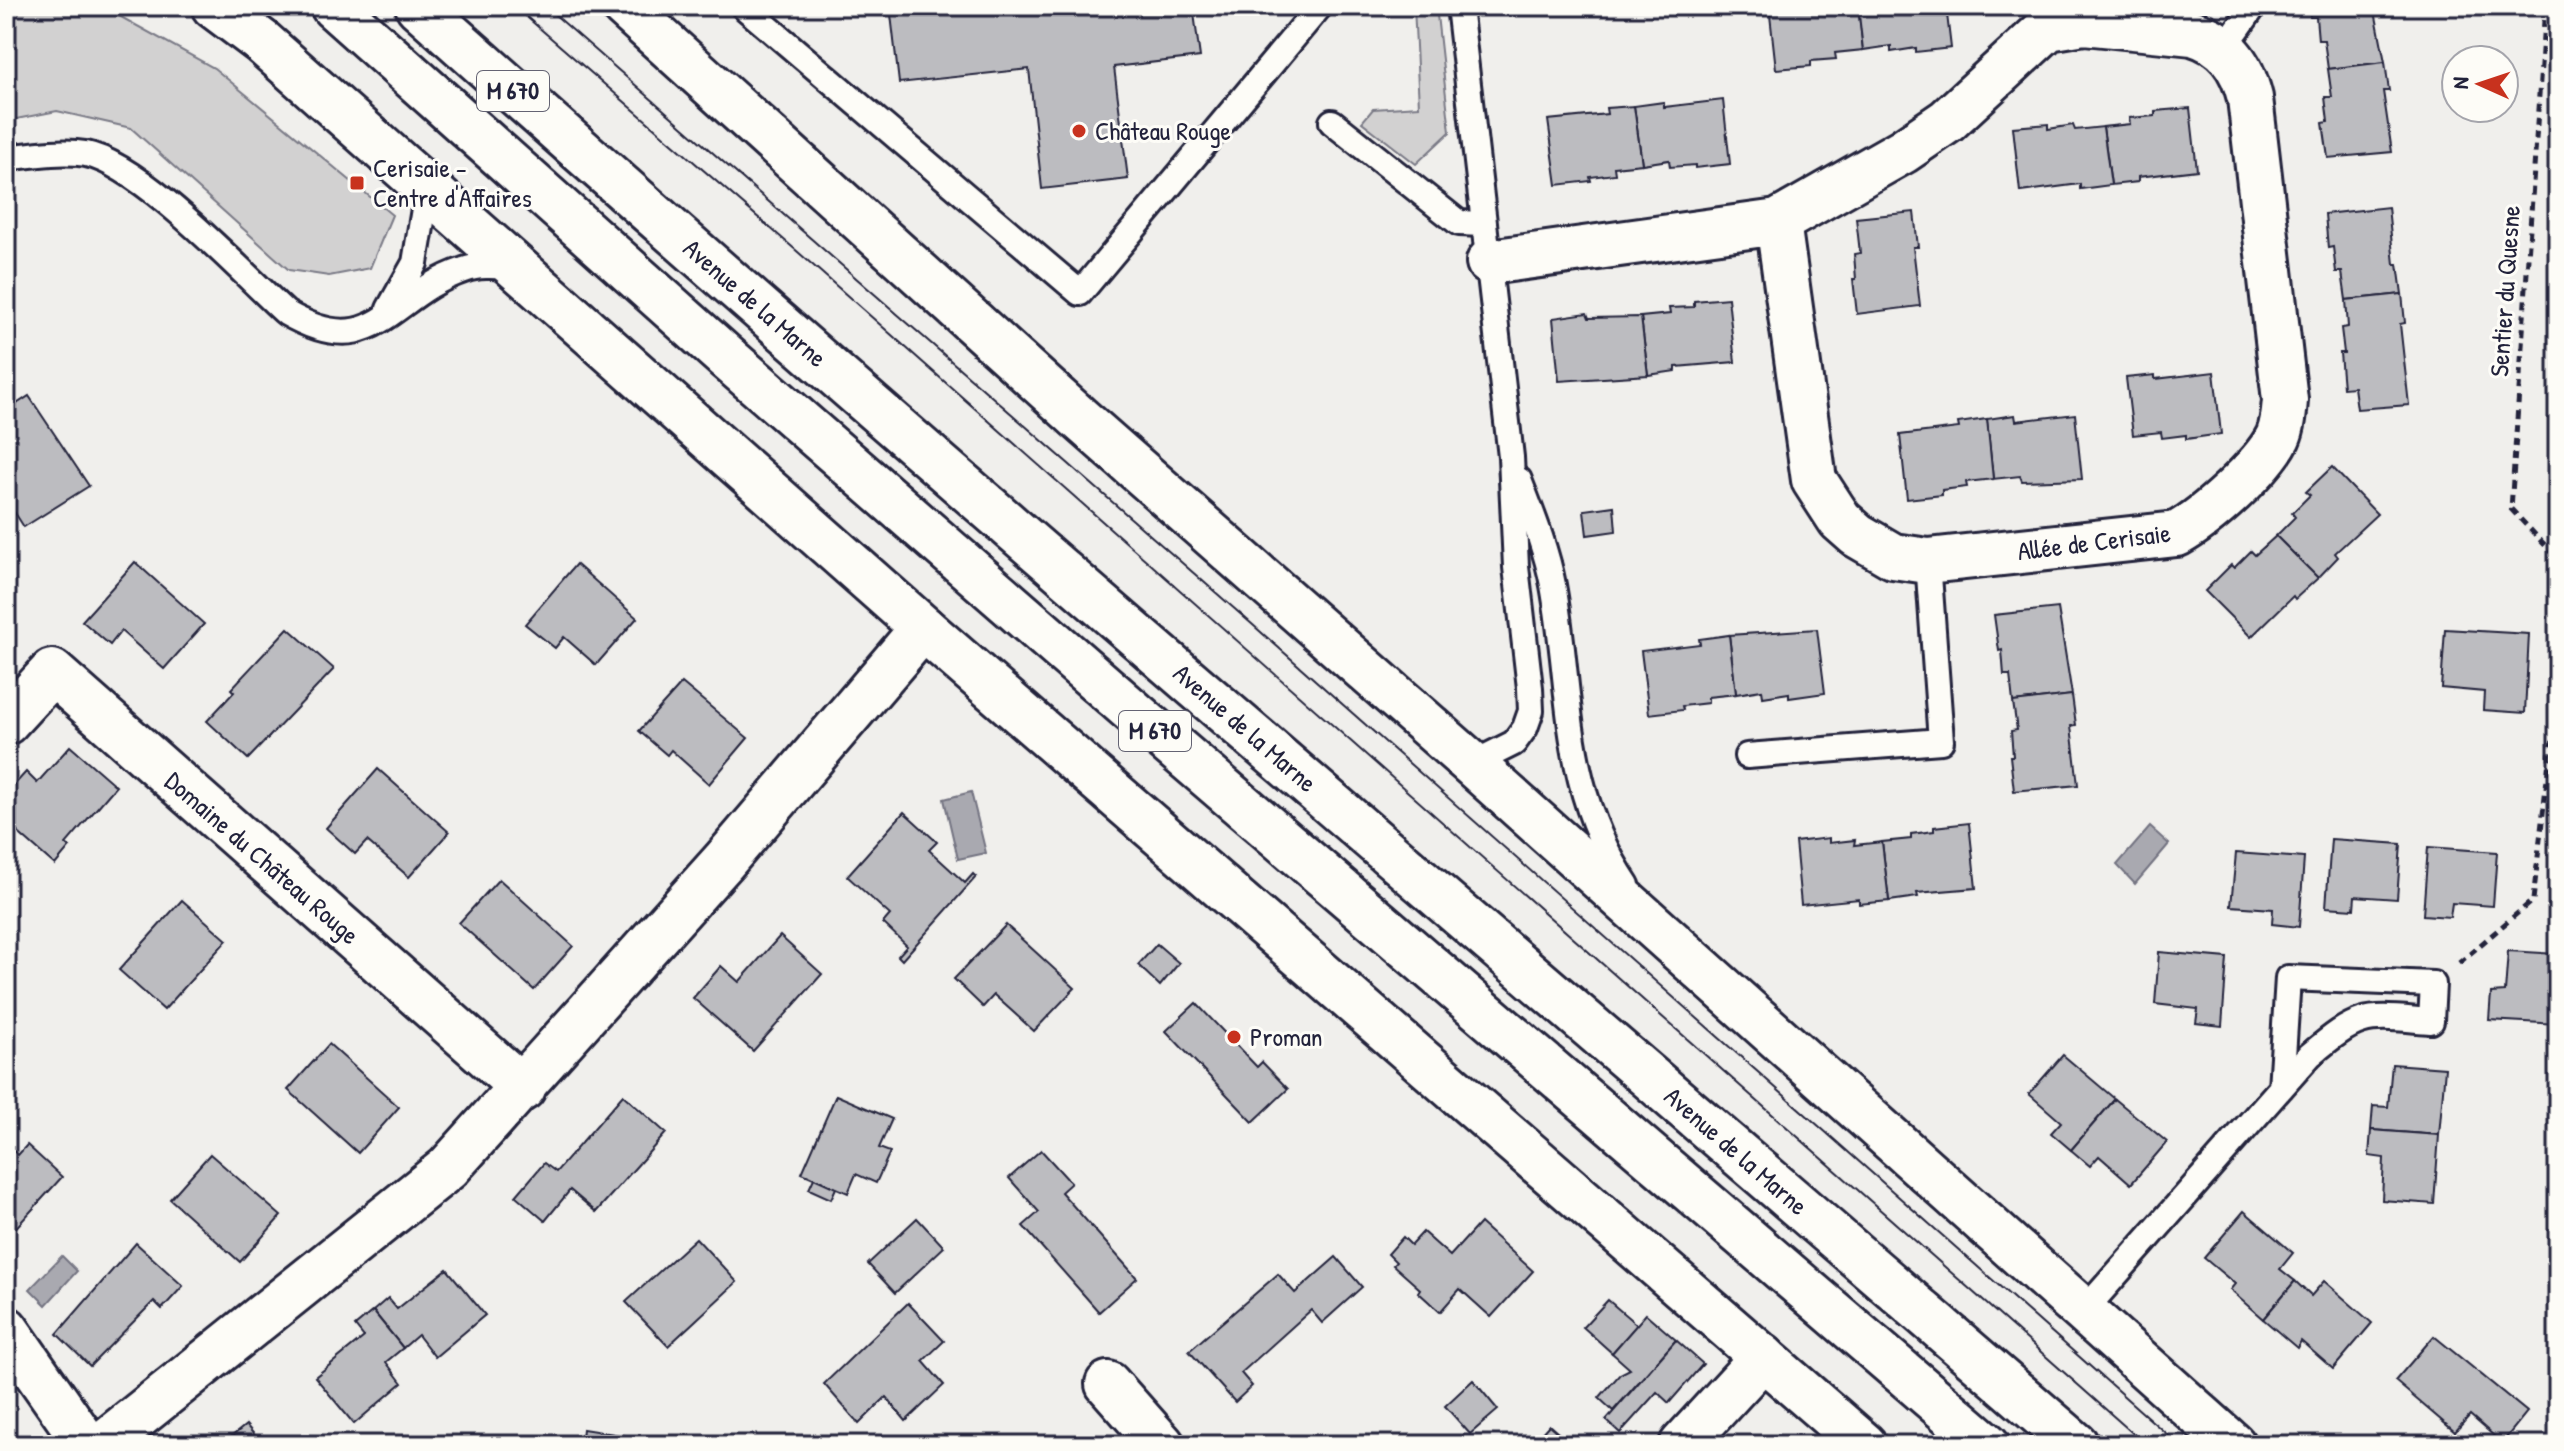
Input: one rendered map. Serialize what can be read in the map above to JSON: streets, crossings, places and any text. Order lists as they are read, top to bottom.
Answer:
{
  "streets": {
    "street": [
      "M 670",
      "Avenue de la Marne",
      "Allée de Cerisaie",
      "Domaine du Château Rouge"
    ],
    "path": ["Sentier du Quesne"]
  },
  "places": {
    "other": ["Château Rouge", "Proman"],
    "transit": ["Cerisaie – Centre d'Affaires"]
  },
  "north": "left"
}
